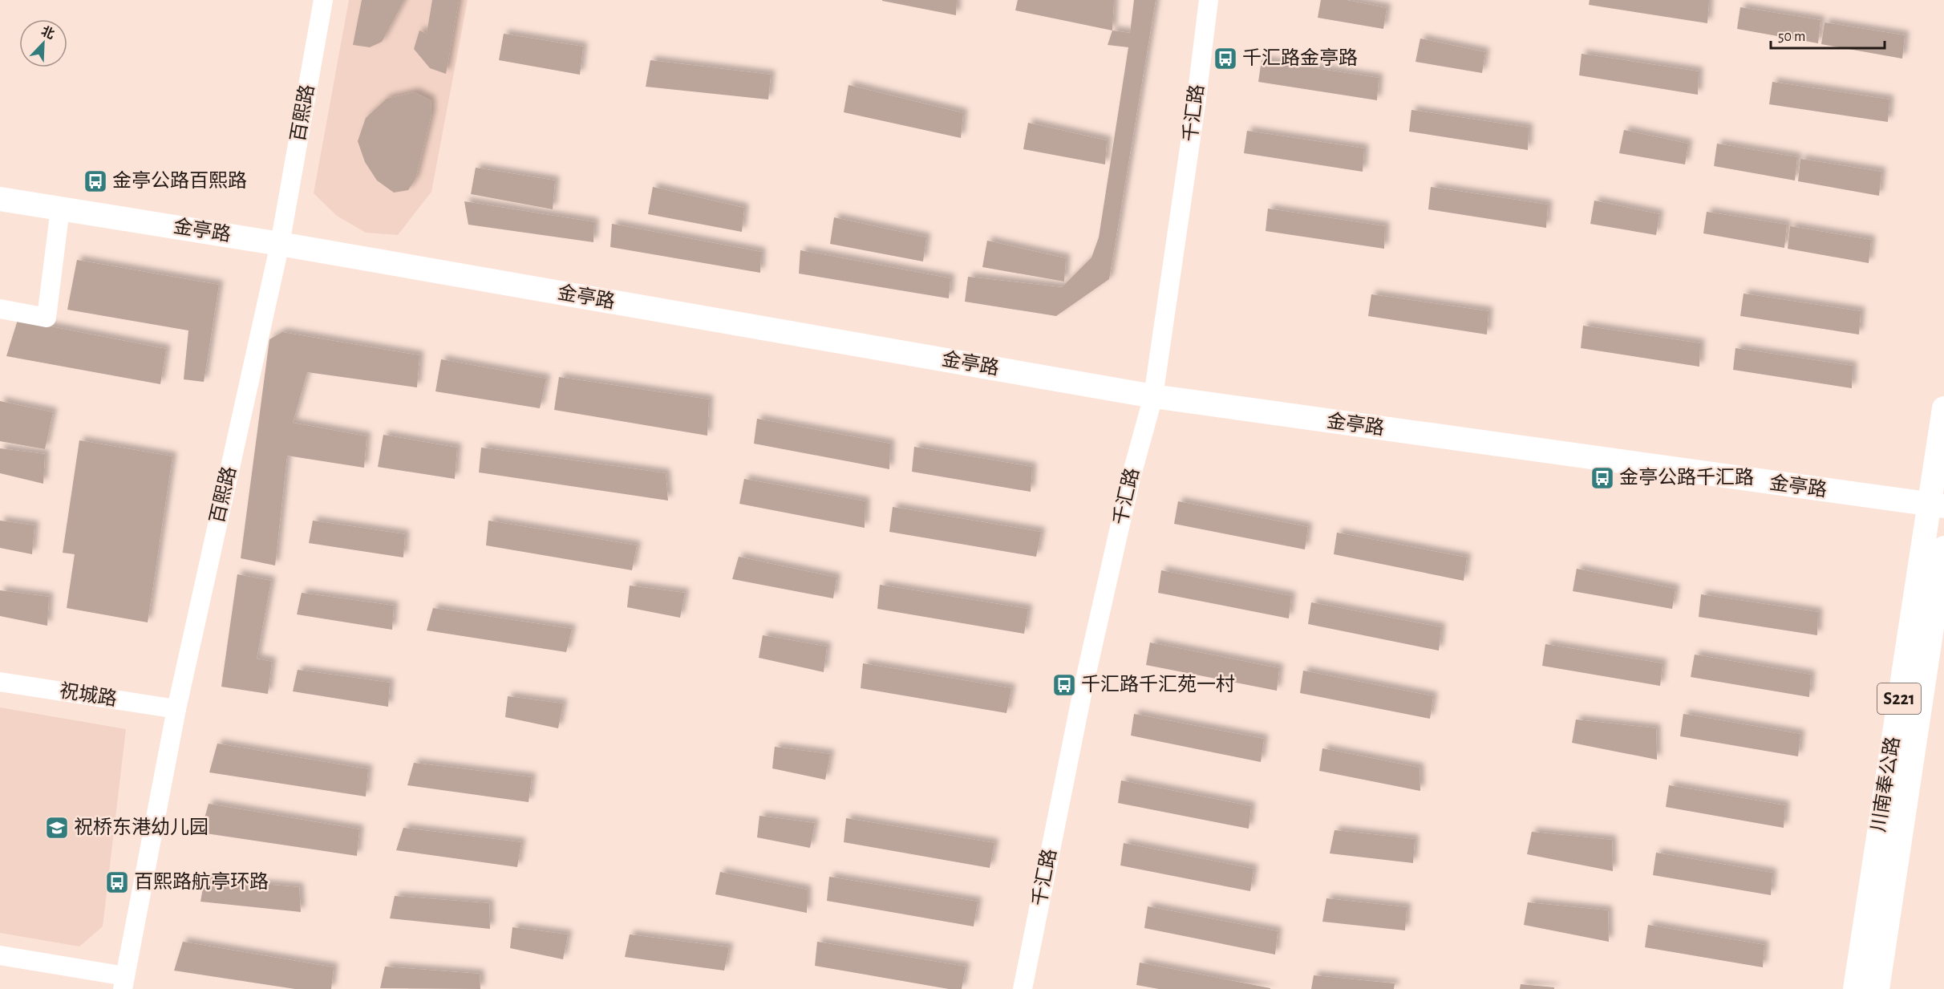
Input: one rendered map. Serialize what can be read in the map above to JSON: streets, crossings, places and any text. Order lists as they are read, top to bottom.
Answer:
{
  "streets": {
    "main road": ["金亭路", "S221", "川南奉公路"],
    "street": ["百熙路", "千汇路", "祝城路"]
  },
  "crossings": [
    ["百熙路", "金亭路"],
    ["百熙路", "祝城路"],
    ["千汇路", "金亭路"],
    ["金亭路", "川南奉公路"]
  ],
  "places": {
    "bus stop": [
      "千汇路金亭路",
      "金亭公路百熙路",
      "金亭公路千汇路",
      "千汇路千汇苑一村",
      "百熙路航亭环路"
    ],
    "school or university": ["祝桥东港幼儿园"]
  },
  "scale_bar": "50 m",
  "north": "top right"
}
